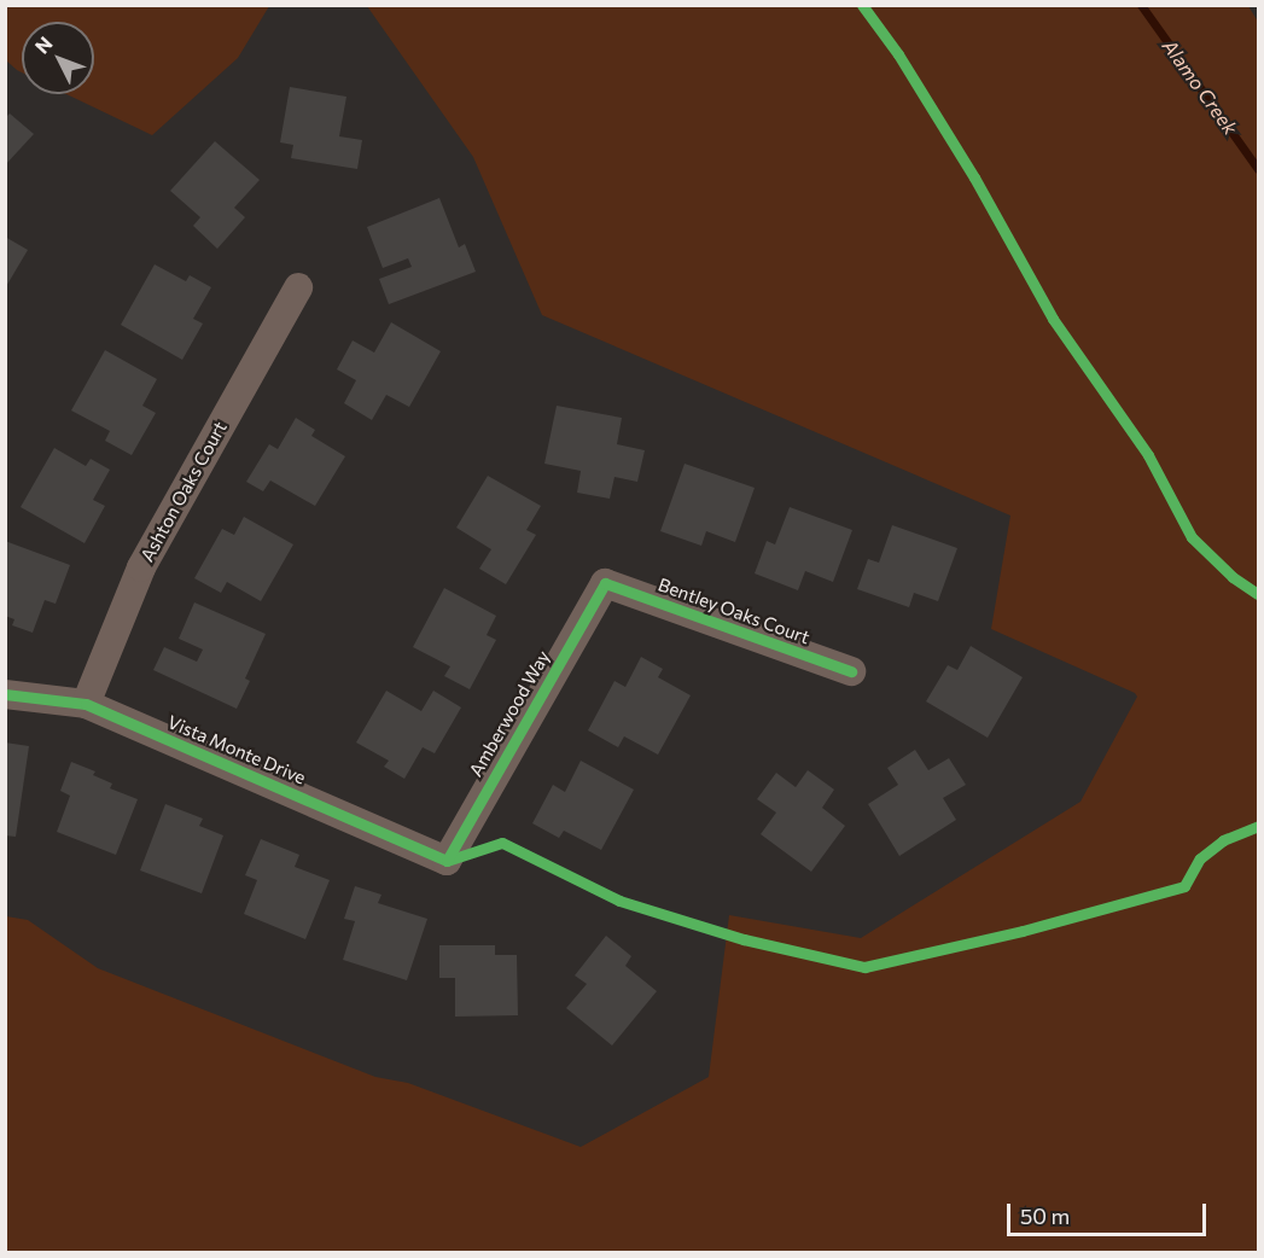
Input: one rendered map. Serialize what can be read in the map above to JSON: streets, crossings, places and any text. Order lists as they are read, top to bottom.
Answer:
{
  "streets": {
    "street": [
      "Ashton Oaks Court",
      "Bentley Oaks Court",
      "Amberwood Way",
      "Vista Monte Drive"
    ]
  },
  "crossings": [
    ["Ashton Oaks Court", "Vista Monte Drive"],
    ["Bentley Oaks Court", "Amberwood Way"],
    ["Amberwood Way", "Vista Monte Drive"]
  ],
  "water": ["Alamo Creek"],
  "scale_bar": "50 m",
  "north": "top left"
}
